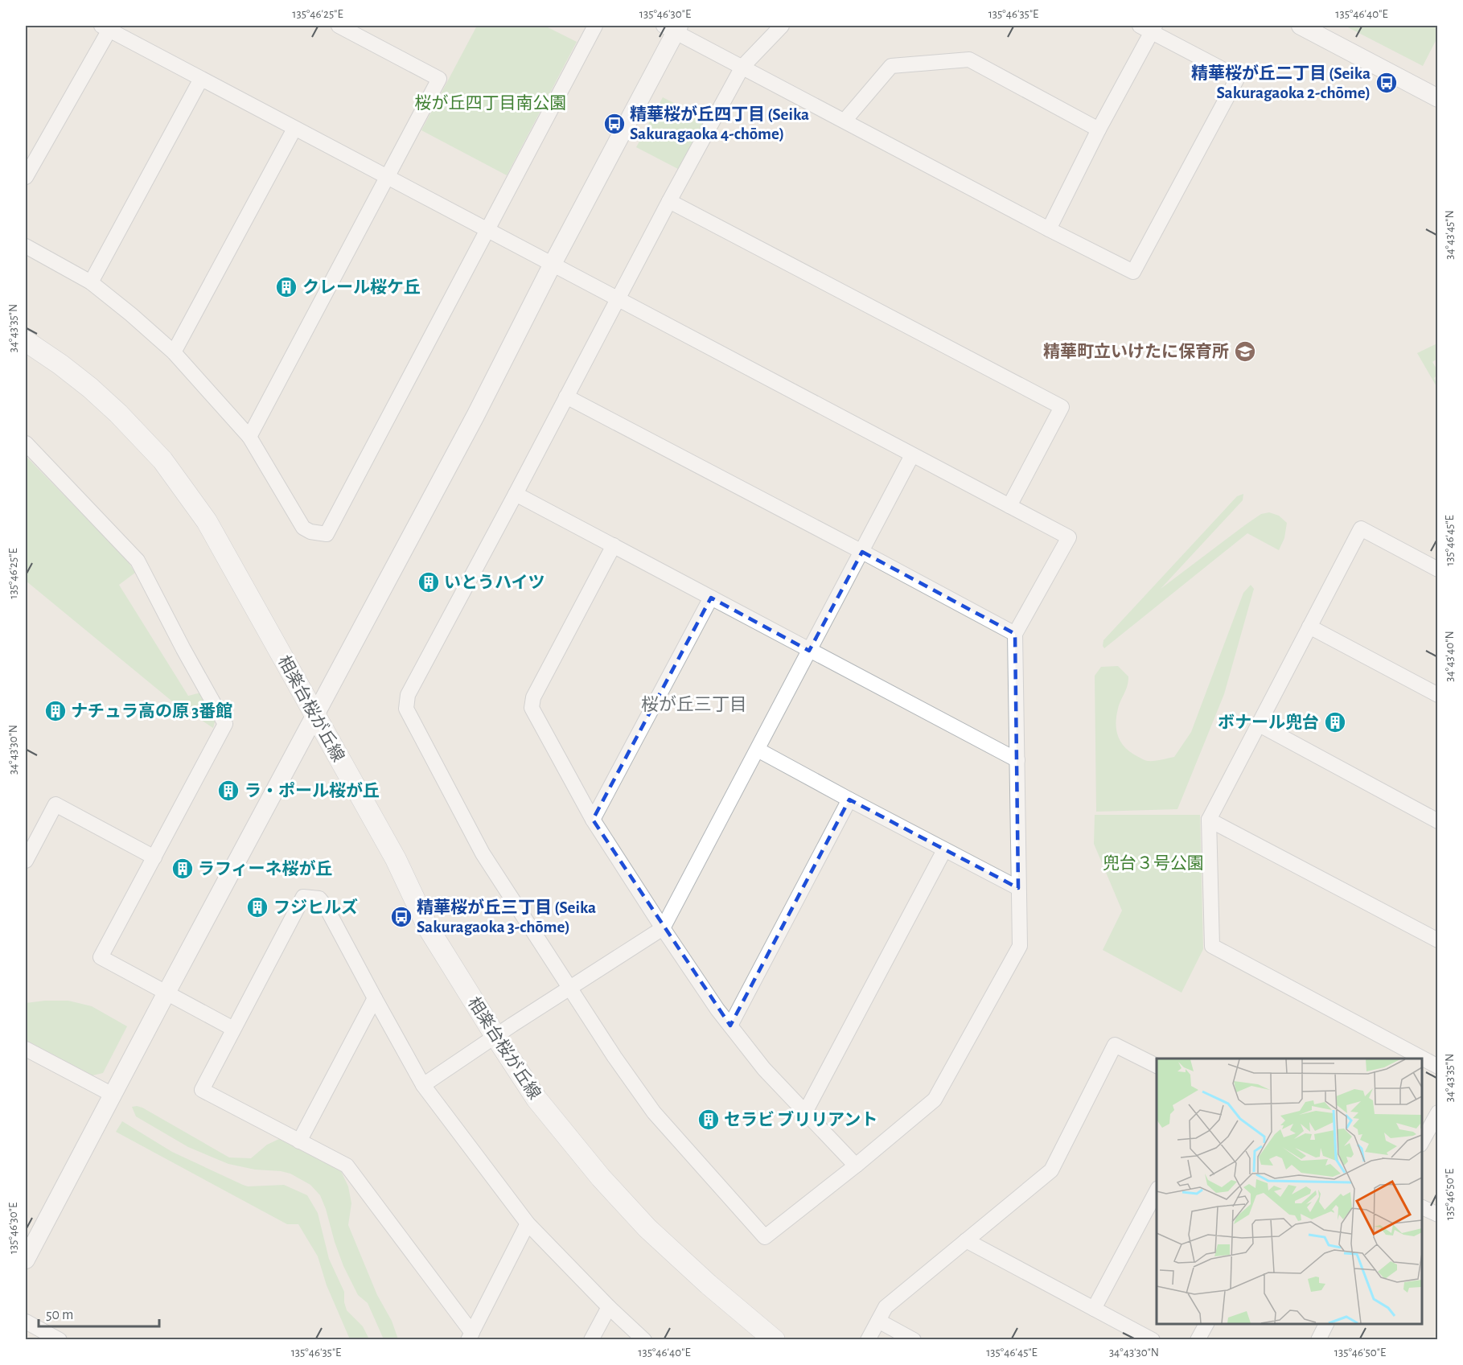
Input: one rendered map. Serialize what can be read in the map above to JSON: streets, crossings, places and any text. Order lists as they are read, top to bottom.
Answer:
{
  "streets": {
    "main road": ["相楽台桜が丘線"]
  },
  "districts": ["桜が丘三丁目"],
  "parks": ["桜が丘四丁目南公園", "兜台３号公園"],
  "places": {
    "bus stop": ["精華桜が丘二丁目 (Seika Sakuragaoka 2-chōme)", "精華桜が丘四丁目 (Seika Sakuragaoka 4-chōme)", "精華桜が丘三丁目 (Seika Sakuragaoka 3-chōme)"],
    "building": [
      "クレール桜ケ丘",
      "いとうハイツ",
      "ナチュラ高の原 3番館",
      "ボナール兜台",
      "ラ・ポール桜が丘",
      "ラフィーネ桜が丘",
      "フジヒルズ",
      "セラビ ブリリアント"
    ],
    "school or university": ["精華町立いけたに保育所"]
  },
  "scale_bar": "50 m",
  "coordinates": [
    "135°46'25\"E",
    "135°46'30\"E",
    "135°46'35\"E",
    "135°46'40\"E",
    "34°43'45\"N",
    "34°43'35\"N",
    "135°46'45\"E",
    "34°43'40\"N",
    "34°43'30\"N",
    "135°46'50\"E"
  ]
}
